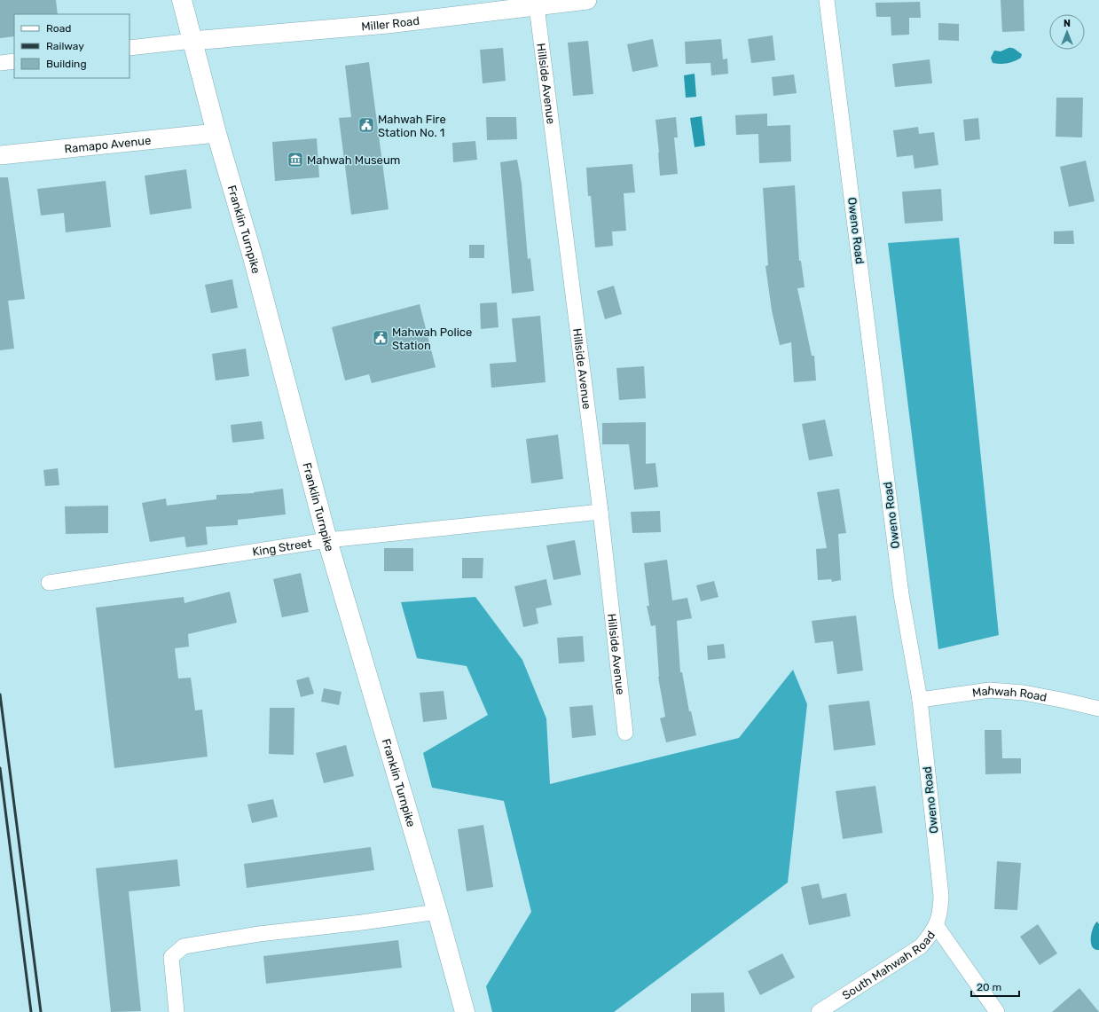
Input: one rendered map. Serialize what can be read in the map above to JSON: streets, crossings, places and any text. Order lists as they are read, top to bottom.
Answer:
{
  "streets": {
    "main road": ["Franklin Turnpike"],
    "street": [
      "Miller Road",
      "Hillside Avenue",
      "Ramapo Avenue",
      "Oweno Road",
      "King Street",
      "Mahwah Road",
      "South Mahwah Road"
    ]
  },
  "crossings": [
    ["Miller Road", "Hillside Avenue"],
    ["Miller Road", "Franklin Turnpike"],
    ["Hillside Avenue", "King Street"],
    ["Ramapo Avenue", "Franklin Turnpike"],
    ["Franklin Turnpike", "King Street"],
    ["Oweno Road", "Mahwah Road"],
    ["Oweno Road", "South Mahwah Road"]
  ],
  "places": {
    "public building": ["Mahwah Fire Station No. 1", "Mahwah Police Station"],
    "museum": ["Mahwah Museum"]
  },
  "legend": ["Road", "Railway", "Building"],
  "scale_bar": "20 m",
  "north": "top"
}
